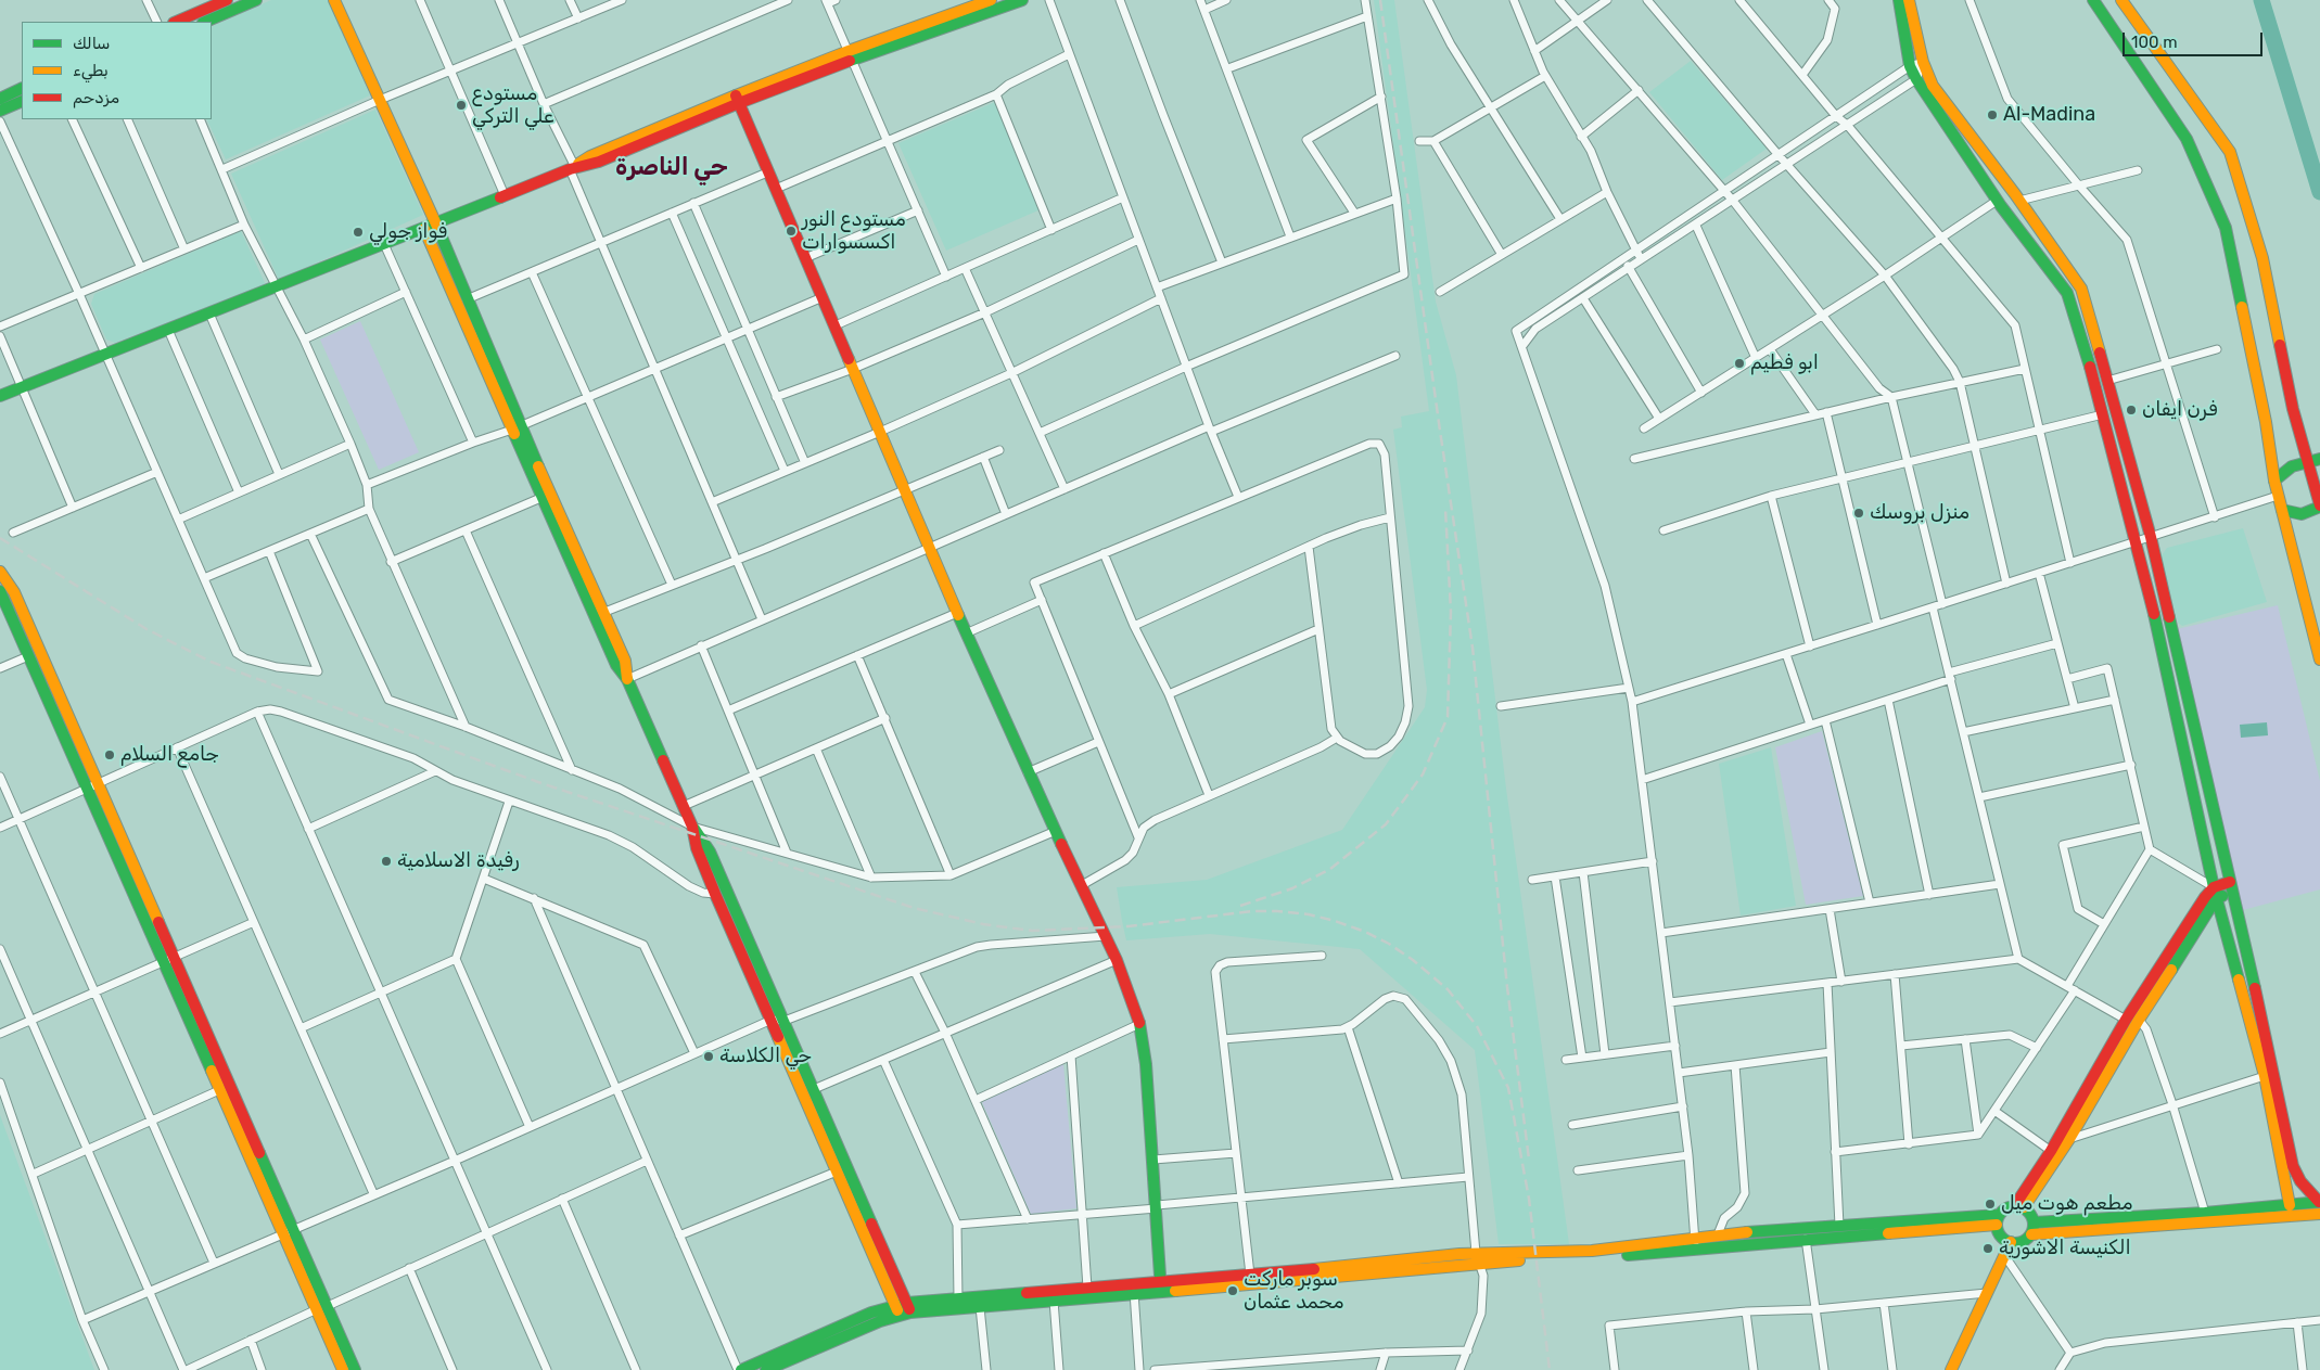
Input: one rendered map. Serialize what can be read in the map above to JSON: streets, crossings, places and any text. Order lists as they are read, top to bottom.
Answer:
{
  "districts": ["حي الناصرة"],
  "places": [
    "مستودع علي التركي",
    "Al-Madina",
    "مستودع النور اكسسوارات",
    "فواز جولي",
    "ابو فطيم",
    "فرن ايفان",
    "منزل بروسك",
    "جامع السلام",
    "رفيدة الاسلامية",
    "حي الكلاسة",
    "مطعم هوت ميل",
    "الكنيسة الاشورية",
    "سوبر ماركت محمد عثمان"
  ],
  "legend": ["سالك", "بطيء", "مزدحم"],
  "scale_bar": "100 m"
}
